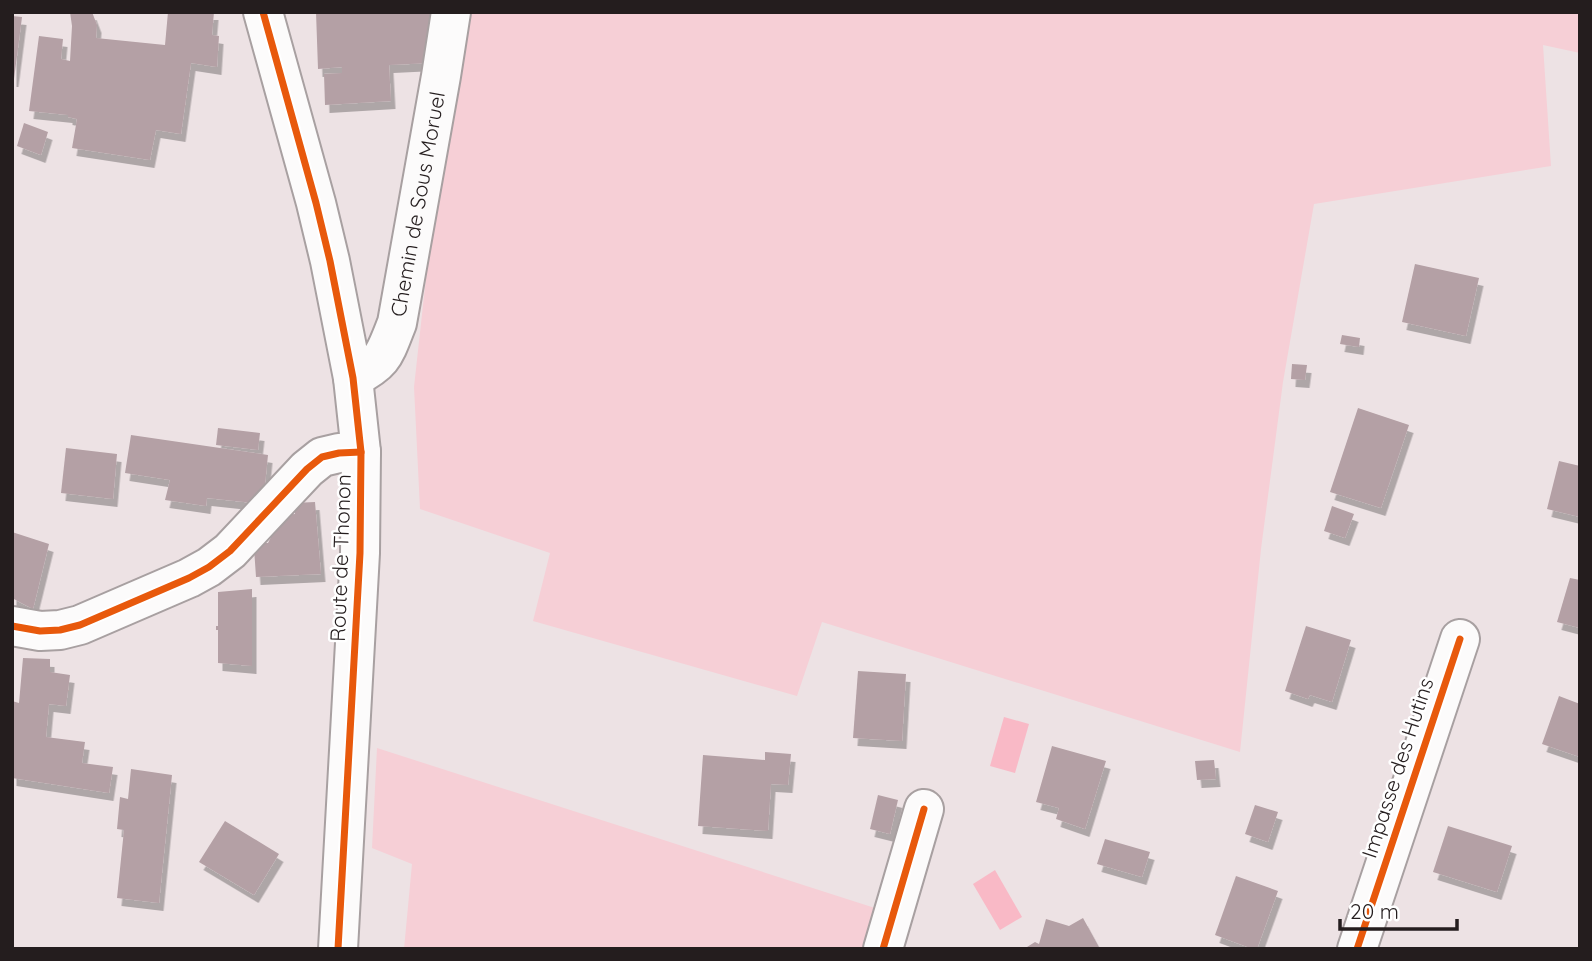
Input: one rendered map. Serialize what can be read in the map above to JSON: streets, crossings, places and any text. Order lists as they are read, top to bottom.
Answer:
{
  "streets": {
    "street": ["Chemin de Sous Moruel", "Route de Thonon", "Impasse des Hutins"]
  },
  "crossings": [
    ["Chemin de Sous Moruel", "Route de Thonon"]
  ],
  "scale_bar": "20 m"
}
